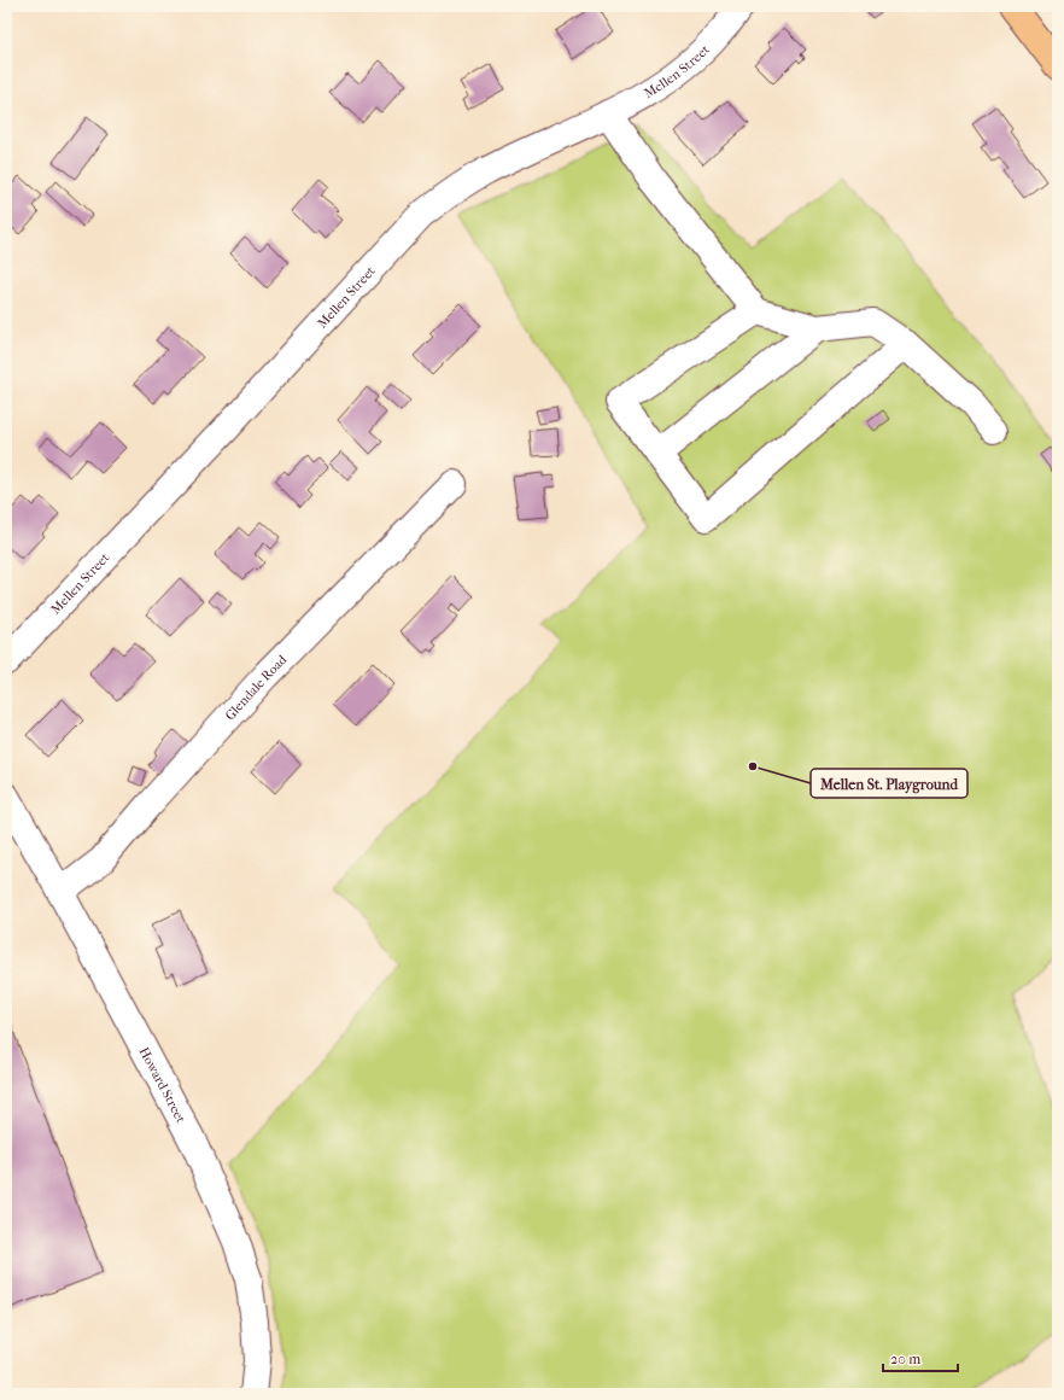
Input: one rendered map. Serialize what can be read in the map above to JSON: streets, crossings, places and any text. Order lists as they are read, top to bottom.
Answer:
{
  "streets": {
    "street": ["Mellen Street", "Glendale Road", "Howard Street"]
  },
  "crossings": [
    ["Glendale Road", "Howard Street"]
  ],
  "places": ["Mellen St. Playground"],
  "scale_bar": "20 m"
}
